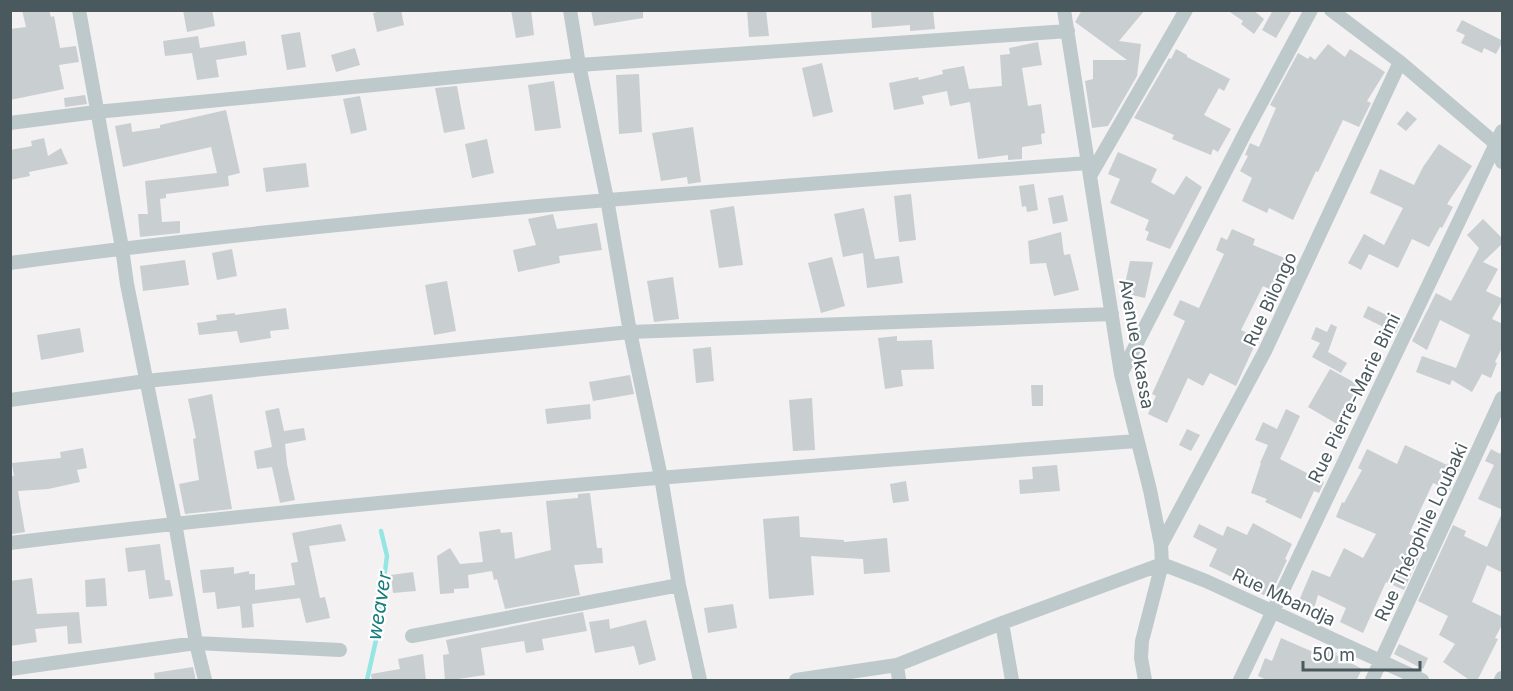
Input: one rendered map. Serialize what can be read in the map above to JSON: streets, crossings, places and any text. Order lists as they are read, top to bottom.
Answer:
{
  "streets": {
    "street": [
      "Rue Bilongo",
      "Avenue Okassa",
      "Rue Pierre-Marie Bimi",
      "Rue Théophile Loubaki",
      "Rue Mbandja"
    ]
  },
  "crossings": [
    ["Rue Bilongo", "Avenue Okassa"],
    ["Avenue Okassa", "Rue Mbandja"],
    ["Rue Pierre-Marie Bimi", "Rue Mbandja"],
    ["Rue Théophile Loubaki", "Rue Mbandja"]
  ],
  "water": ["weaver"],
  "scale_bar": "50 m"
}
